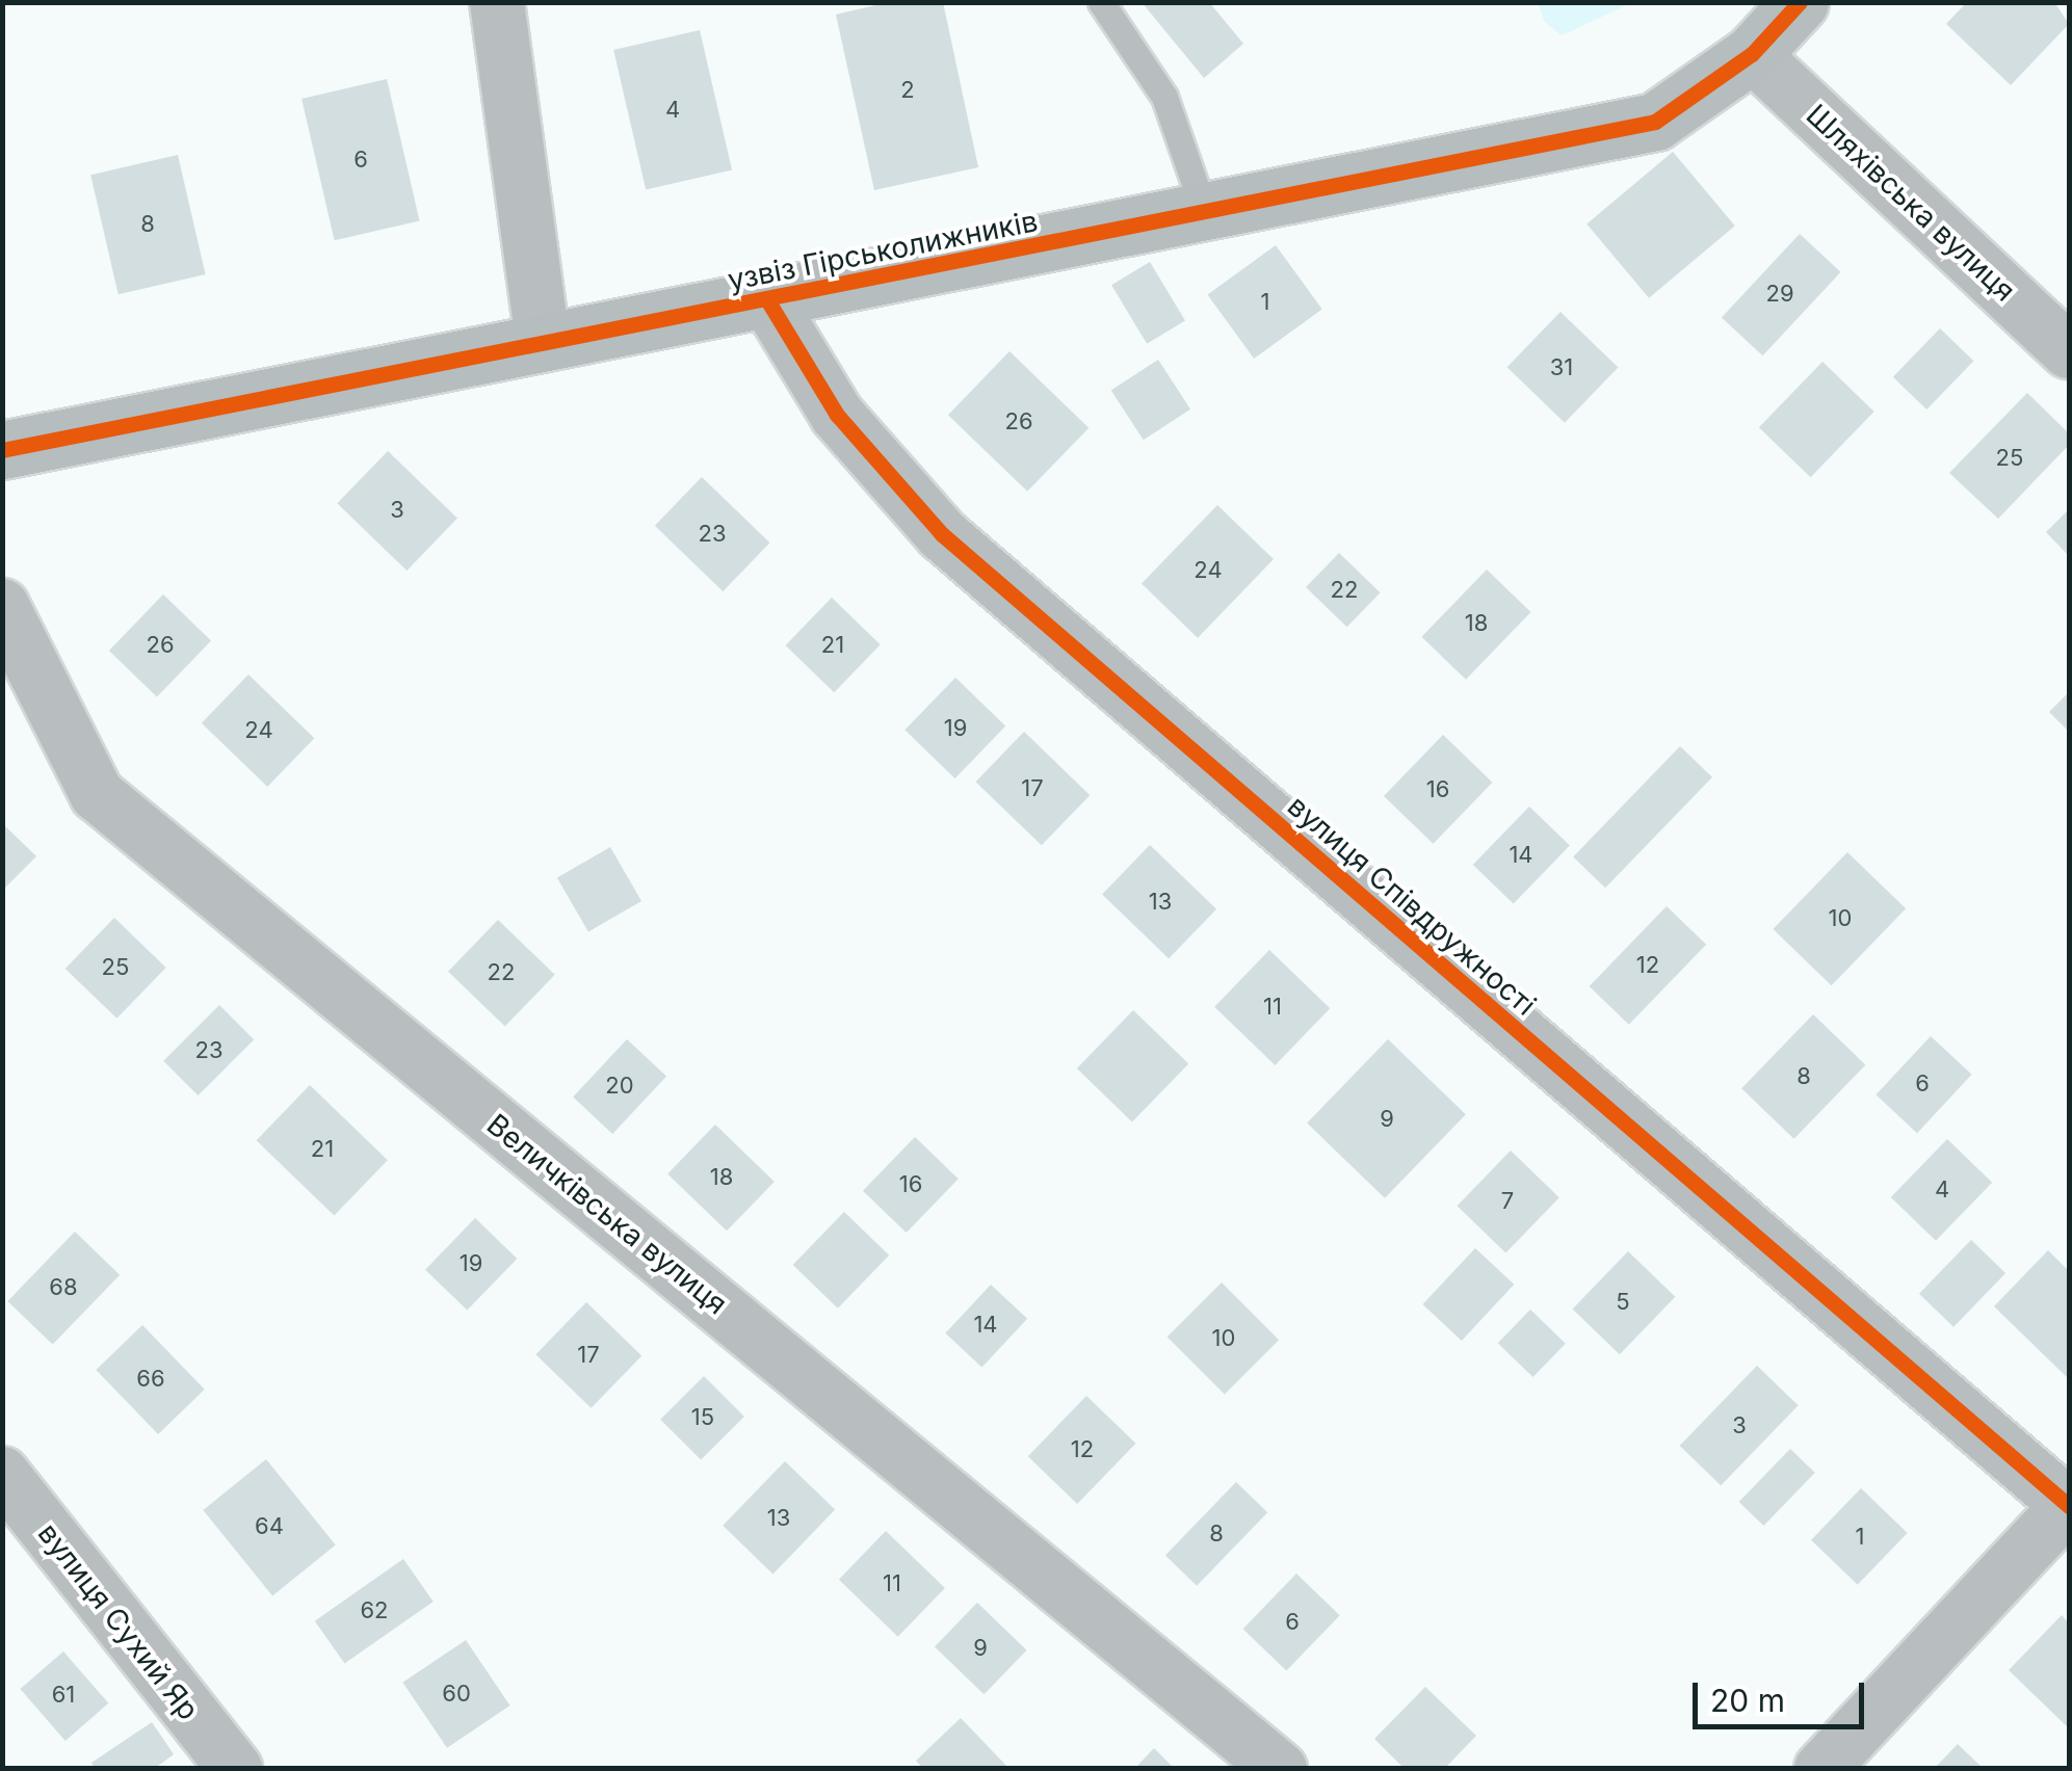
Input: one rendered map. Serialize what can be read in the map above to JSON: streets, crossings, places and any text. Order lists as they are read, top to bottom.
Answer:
{
  "streets": {
    "street": [
      "Шляхівська вулиця",
      "узвіз Гірськолижників",
      "вулиця Співдружності",
      "Величківська вулиця",
      "вулиця Сухий Яр"
    ]
  },
  "crossings": [
    ["Шляхівська вулиця", "узвіз Гірськолижників"],
    ["узвіз Гірськолижників", "вулиця Співдружності"]
  ],
  "house_numbers": [
    "2",
    "4",
    "6",
    "8",
    "29",
    "1",
    "31",
    "26",
    "25",
    "3",
    "23",
    "24",
    "22",
    "18",
    "26",
    "21",
    "19",
    "24",
    "17",
    "16",
    "14",
    "13",
    "10",
    "12",
    "25",
    "22",
    "11",
    "23",
    "8",
    "6",
    "20",
    "9",
    "21",
    "18",
    "16",
    "4",
    "7",
    "19",
    "68",
    "5",
    "14",
    "10",
    "17",
    "66",
    "15",
    "3",
    "12",
    "13",
    "64",
    "8",
    "1",
    "11",
    "62",
    "6",
    "9",
    "60",
    "61"
  ],
  "scale_bar": "20 m"
}
